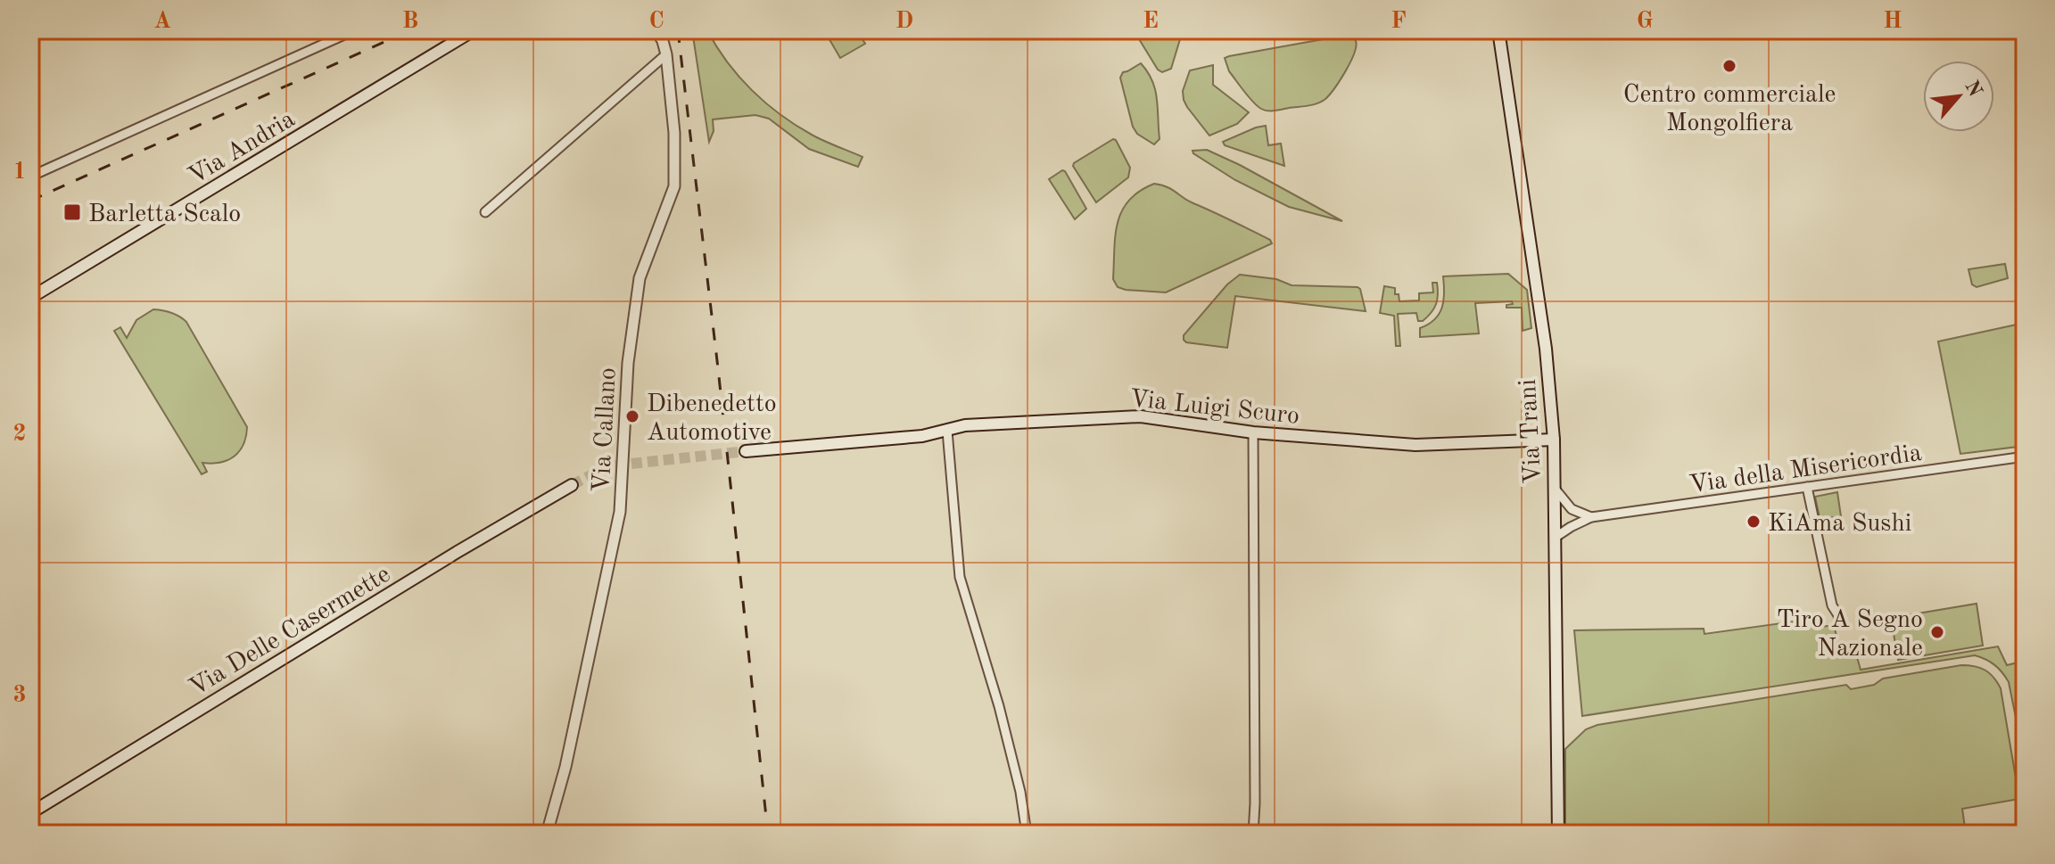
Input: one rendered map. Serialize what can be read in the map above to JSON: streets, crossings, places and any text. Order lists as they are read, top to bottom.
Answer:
{
  "streets": {
    "main road": [
      "Via Andria",
      "Via Luigi Scuro",
      "Via Trani",
      "Via Delle Casermette"
    ],
    "street": ["Via Callano", "Via della Misericordia"]
  },
  "crossings": [
    ["Via Luigi Scuro", "Via Trani"],
    ["Via Trani", "Via della Misericordia"]
  ],
  "places": {
    "other": [
      "Centro commerciale Mongolfiera",
      "Dibenedetto Automotive",
      "KiAma Sushi",
      "Tiro A Segno Nazionale"
    ],
    "transit": ["Barletta Scalo"]
  },
  "north": "top right",
  "grid": {
    "columns": [
      "A",
      "B",
      "C",
      "D",
      "E",
      "F",
      "G",
      "H"
    ],
    "rows": ["1", "2", "3"]
  }
}
